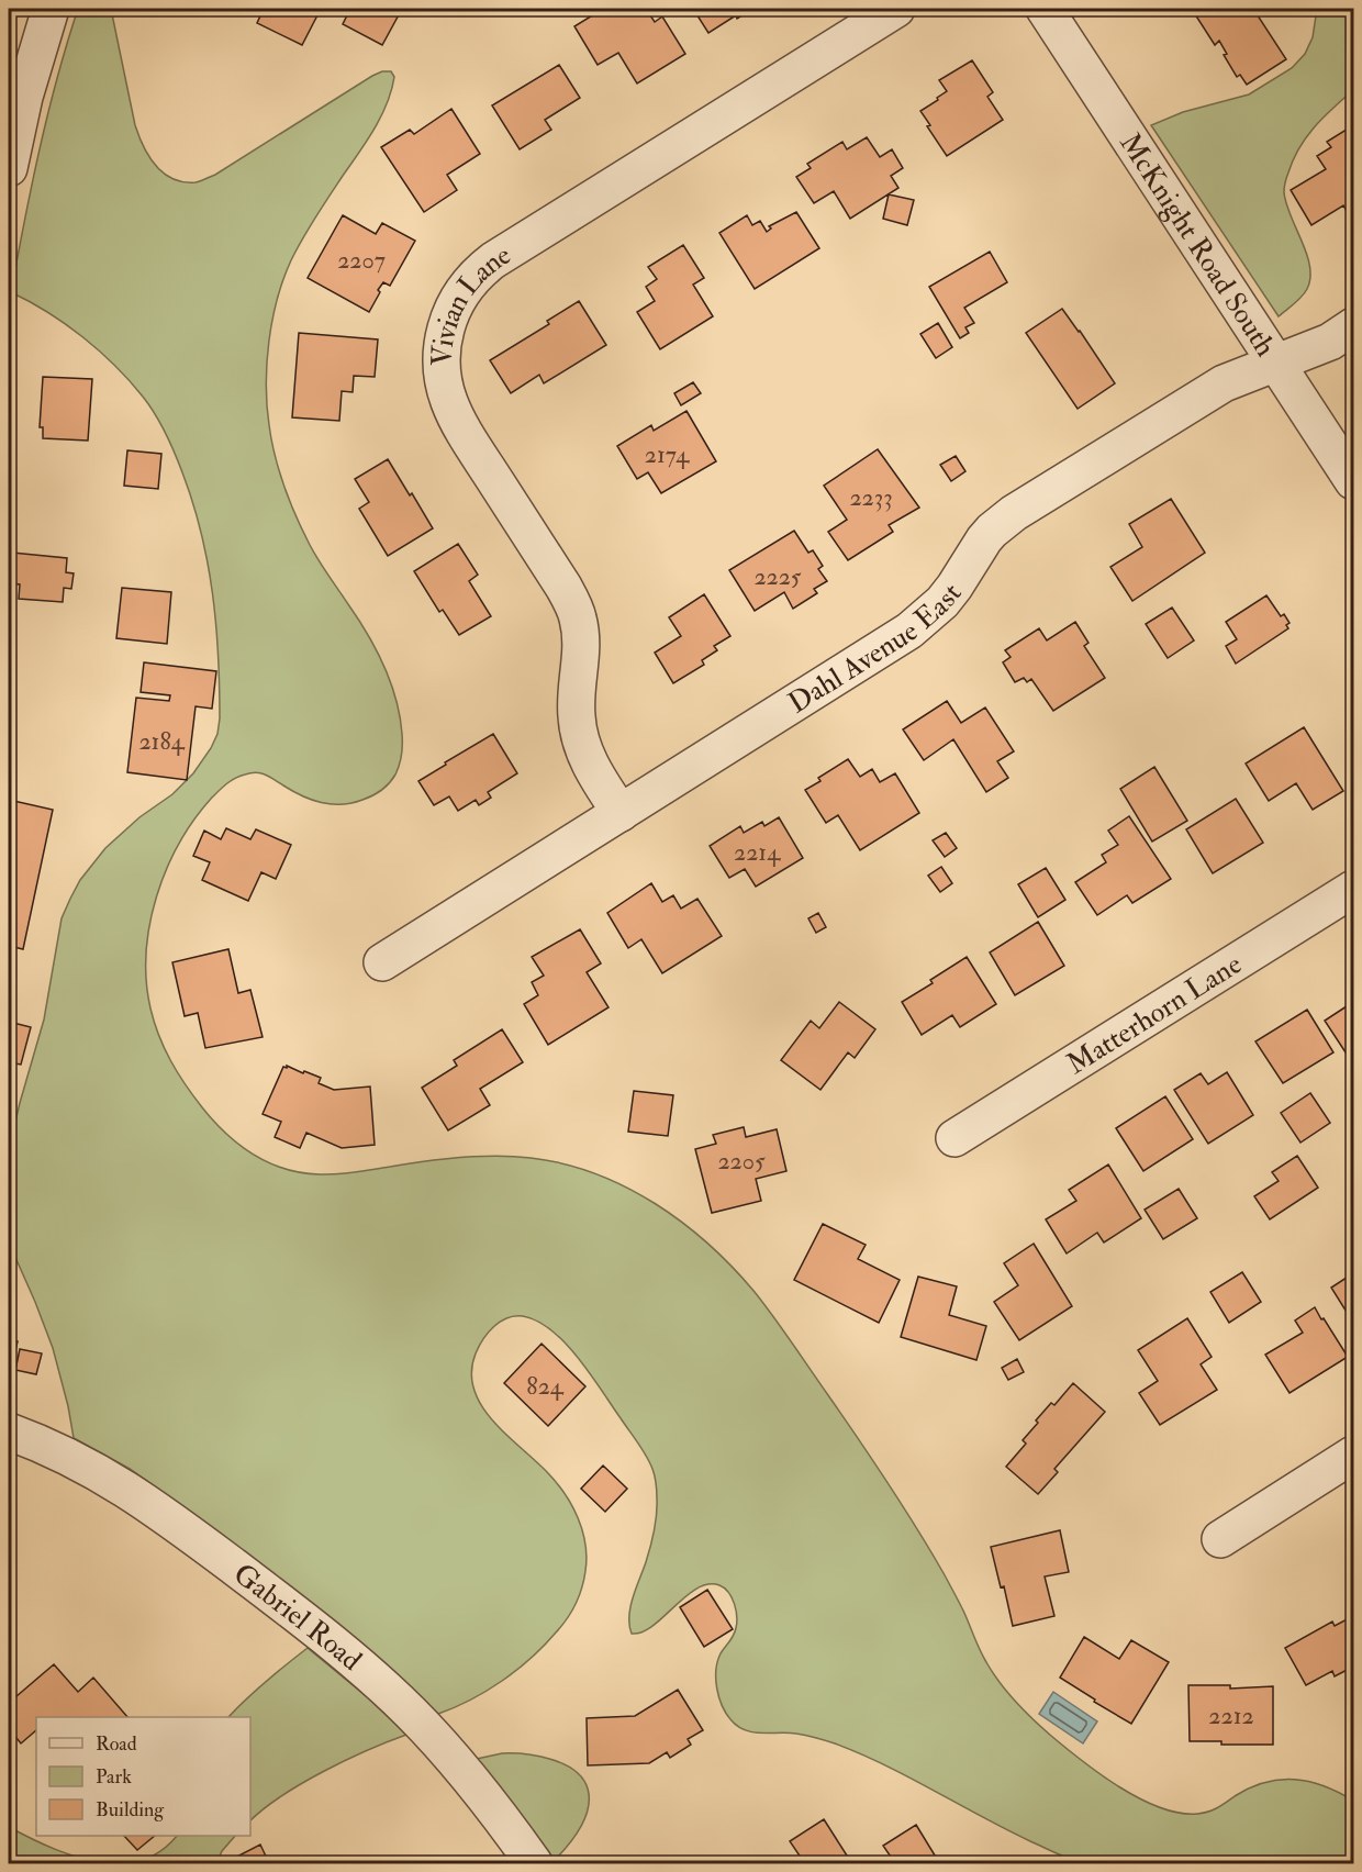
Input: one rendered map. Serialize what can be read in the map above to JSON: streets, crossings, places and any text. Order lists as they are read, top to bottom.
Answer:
{
  "streets": {
    "street": [
      "McKnight Road South",
      "Vivian Lane",
      "Dahl Avenue East",
      "Matterhorn Lane",
      "Gabriel Road"
    ]
  },
  "crossings": [
    ["McKnight Road South", "Dahl Avenue East"],
    ["Vivian Lane", "Dahl Avenue East"]
  ],
  "house_numbers": [
    "2207",
    "2174",
    "2233",
    "2225",
    "2184",
    "2214",
    "2205",
    "824",
    "2212"
  ],
  "legend": ["Road", "Park", "Building"]
}
